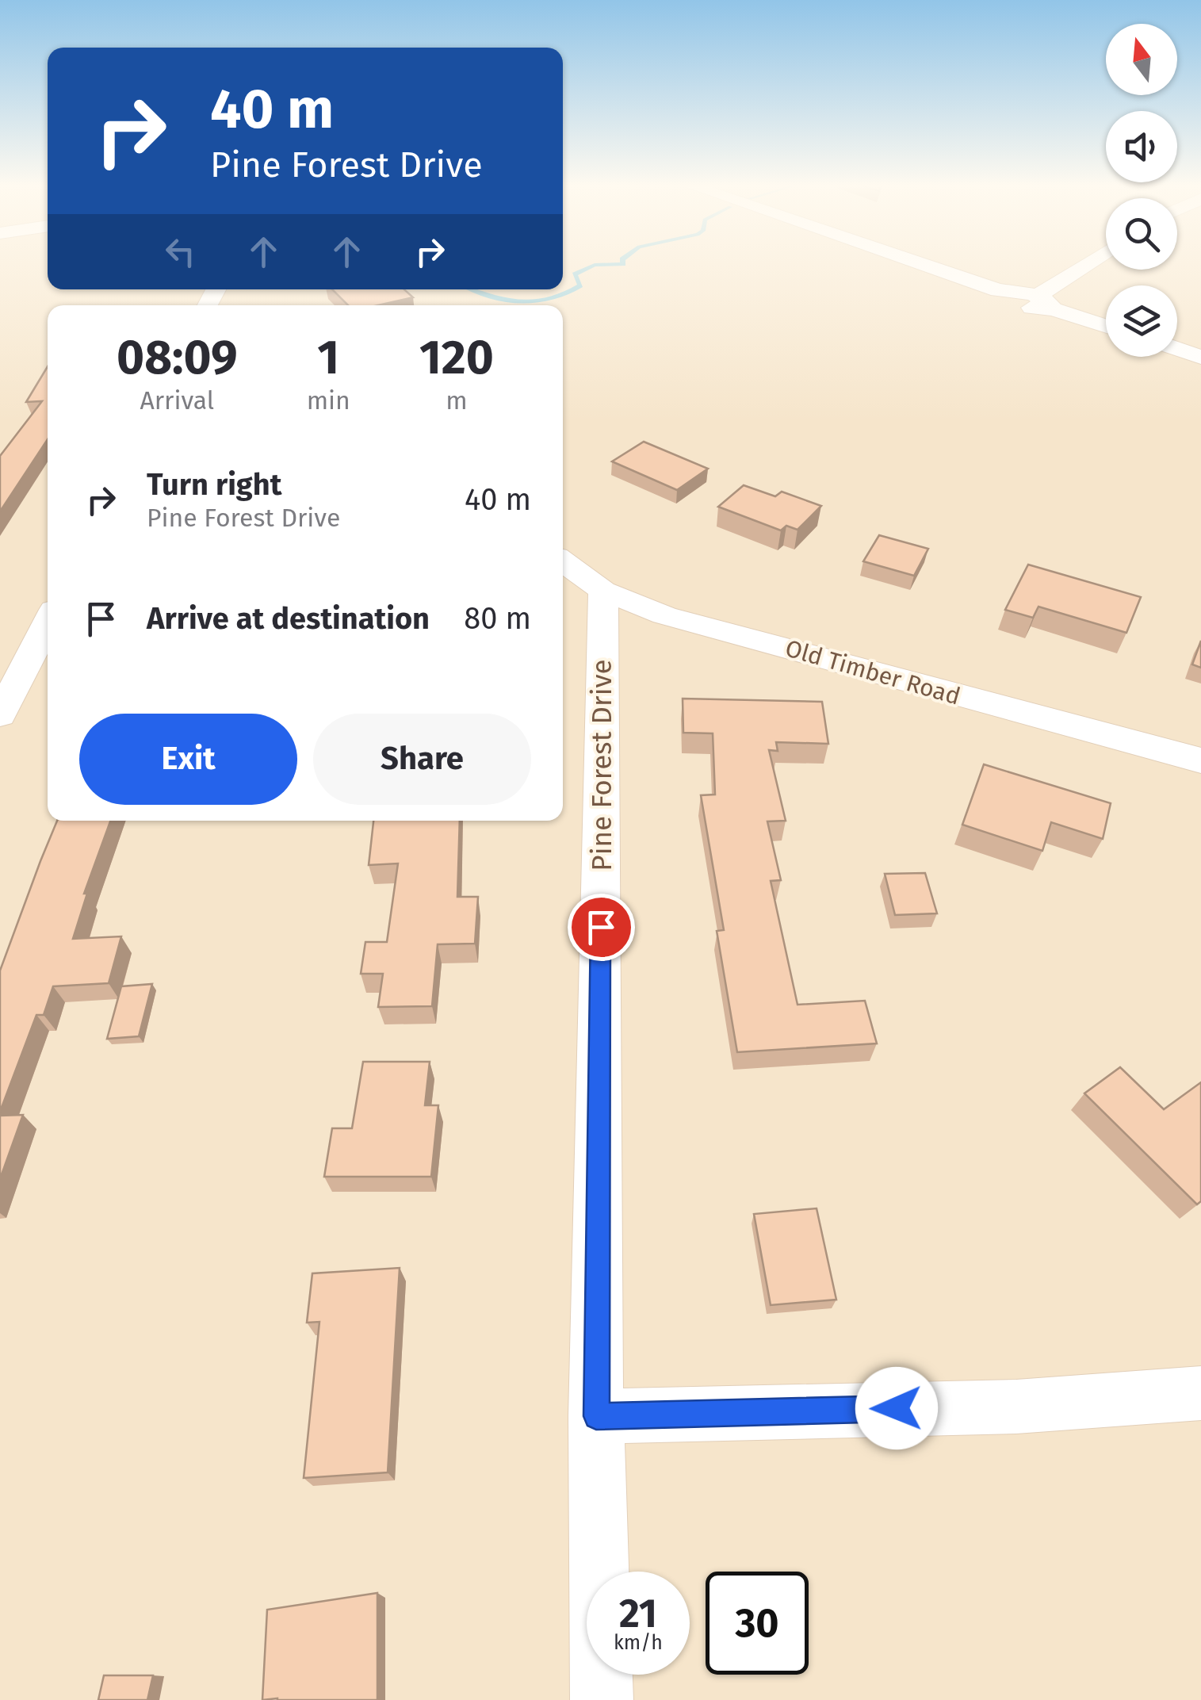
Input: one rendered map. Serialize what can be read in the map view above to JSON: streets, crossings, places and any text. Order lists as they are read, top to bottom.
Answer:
{
  "streets": {
    "street": ["Old Timber Road", "Pine Forest Drive"]
  },
  "crossings": [
    ["Old Timber Road", "Pine Forest Drive"]
  ],
  "north": "top",
  "page": {
    "turn": ["40 m", "Pine Forest Drive"],
    "eta": [
      "08:09",
      "Arrival",
      "1",
      "min",
      "120",
      "m"
    ],
    "list": [
      {
        "name": "Turn right",
        "note": "Pine Forest Drive",
        "value": "40 m"
      },
      {
        "name": "Arrive at destination",
        "value": "80 m"
      }
    ],
    "buttons": ["Exit", "Share"],
    "speed": "21 km/h",
    "limit": "30"
  }
}
